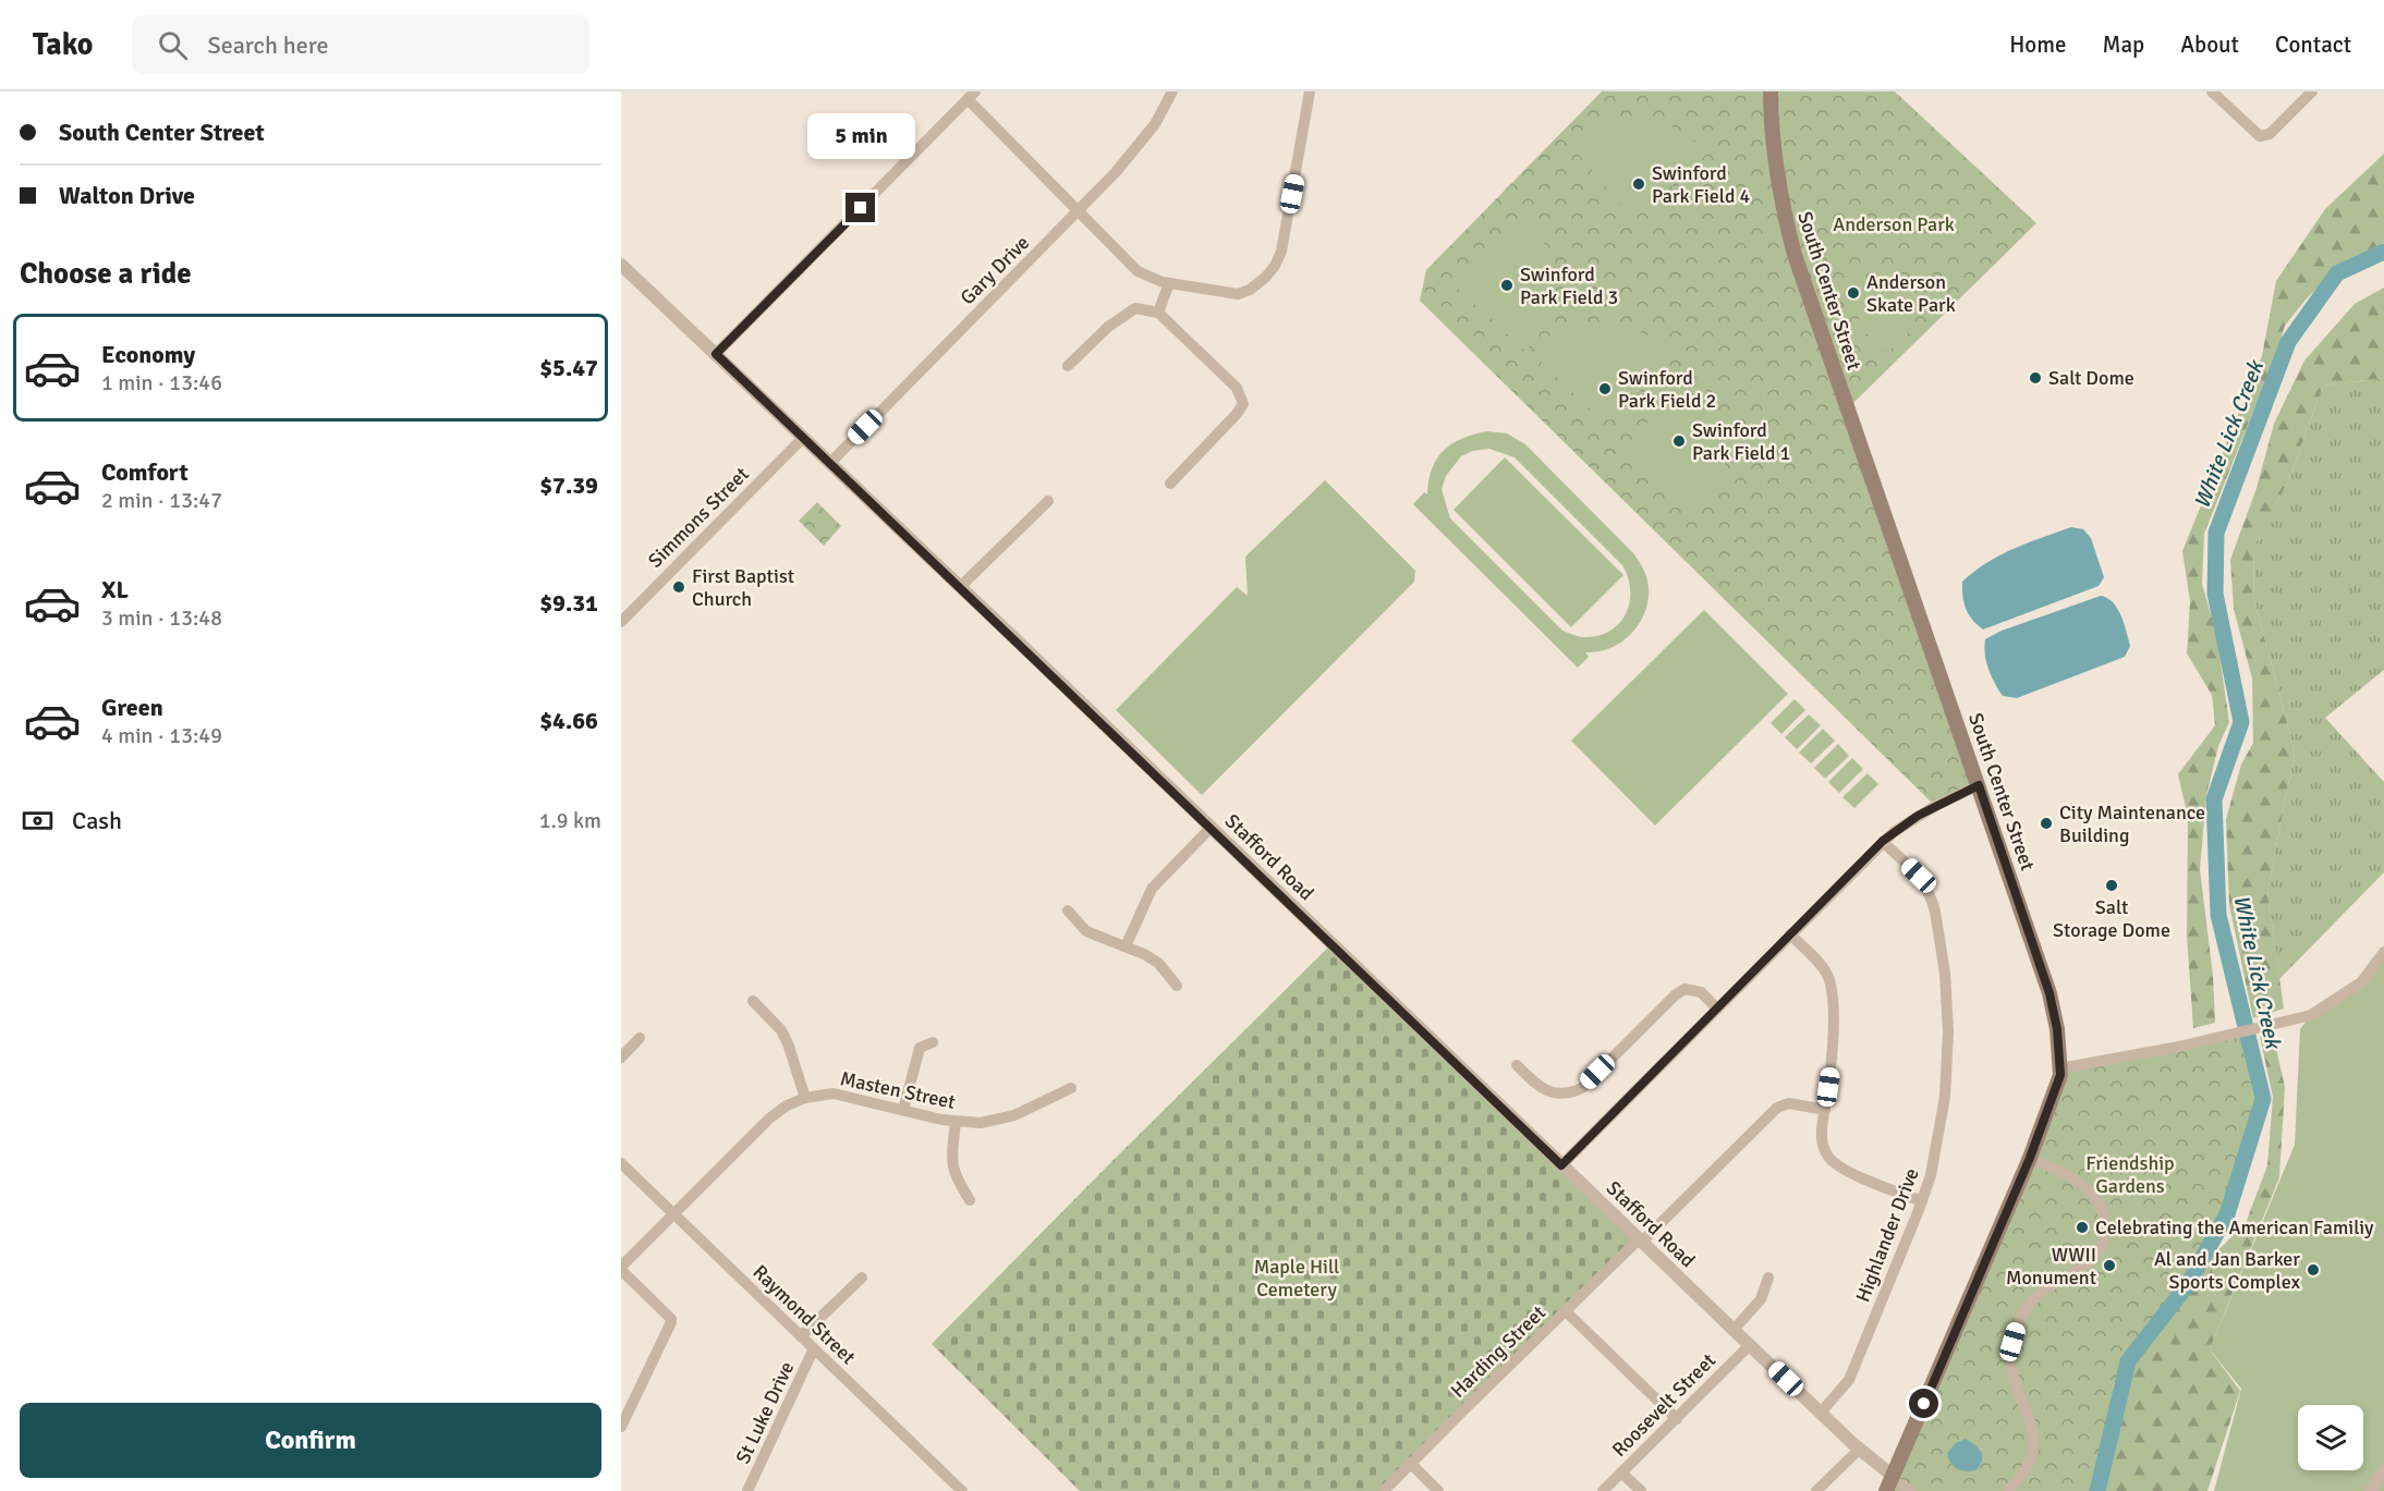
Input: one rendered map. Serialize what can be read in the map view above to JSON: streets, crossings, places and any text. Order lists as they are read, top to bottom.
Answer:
{
  "streets": {
    "main road": ["South Center Street"],
    "street": [
      "Gary Drive",
      "Simmons Street",
      "Stafford Road",
      "Masten Street",
      "Highlander Drive",
      "Raymond Street",
      "Harding Street",
      "Roosevelt Street",
      "St Luke Drive"
    ]
  },
  "crossings": [
    ["Gary Drive", "Stafford Road"],
    ["South Center Street", "Stafford Road"],
    ["Simmons Street", "Stafford Road"],
    ["Stafford Road", "Highlander Drive"],
    ["Stafford Road", "Harding Street"],
    ["Stafford Road", "Roosevelt Street"],
    ["Masten Street", "Raymond Street"],
    ["Raymond Street", "St Luke Drive"]
  ],
  "water": ["White Lick Creek"],
  "parks": ["Anderson Park", "Friendship Gardens", "Maple Hill Cemetery"],
  "places": [
    "Swinford Park Field 4",
    "Swinford Park Field 3",
    "Anderson Skate Park",
    "Salt Dome",
    "Swinford Park Field 2",
    "Swinford Park Field 1",
    "First Baptist Church",
    "City Maintenance Building",
    "Salt Storage Dome",
    "Celebrating the American Familiy",
    "WWII Monument",
    "Al and Jan Barker Sports Complex"
  ],
  "page": {
    "header": "Tako",
    "search": "Search here",
    "nav": [
      "Home",
      "Map",
      "About",
      "Contact"
    ],
    "banner": ["South Center Street", "Walton Drive"],
    "bubble": "5 min",
    "heading": "Choose a ride",
    "list": [
      {
        "name": "Economy",
        "note": "1 min · 13:46",
        "value": "$5.47"
      },
      {
        "name": "Comfort",
        "note": "2 min · 13:47",
        "value": "$7.39"
      },
      {
        "name": "XL",
        "note": "3 min · 13:48",
        "value": "$9.31"
      },
      {
        "name": "Green",
        "note": "4 min · 13:49",
        "value": "$4.66"
      }
    ],
    "pay": ["Cash", "1.9 km"],
    "buttons": "Confirm"
  }
}
